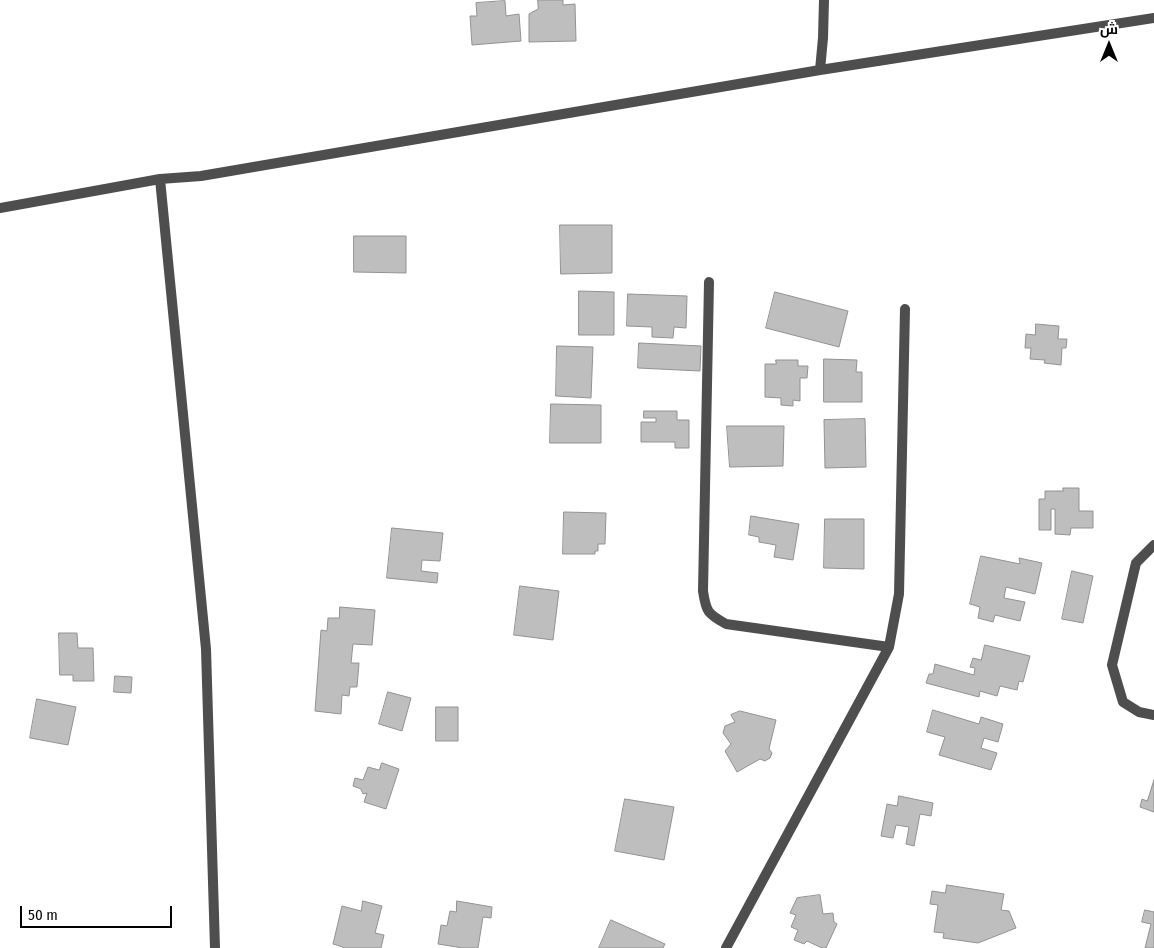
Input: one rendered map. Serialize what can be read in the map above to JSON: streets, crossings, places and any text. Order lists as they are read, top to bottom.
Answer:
{
  "scale_bar": "50 m",
  "north": "top"
}
